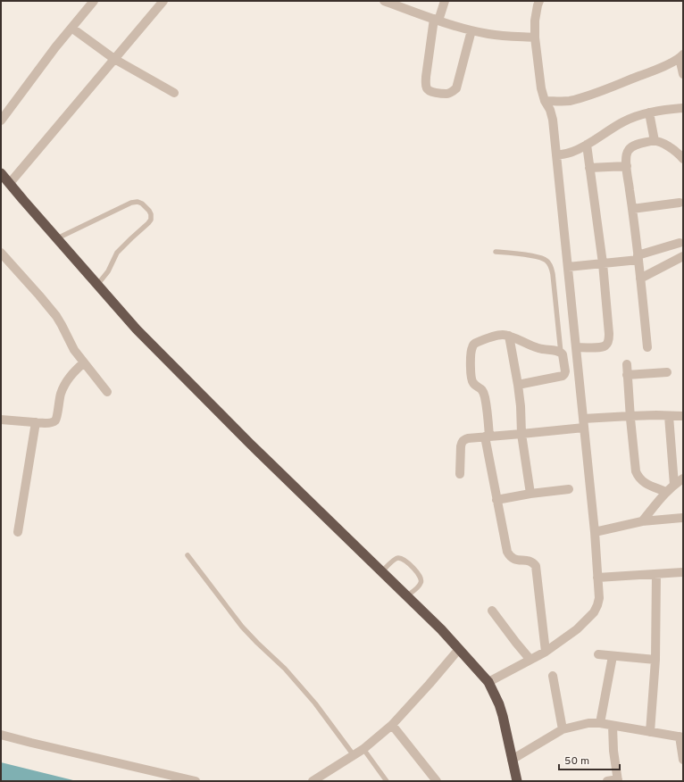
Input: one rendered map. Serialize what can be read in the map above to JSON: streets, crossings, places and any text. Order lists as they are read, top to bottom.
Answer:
{
  "scale_bar": "50 m"
}
